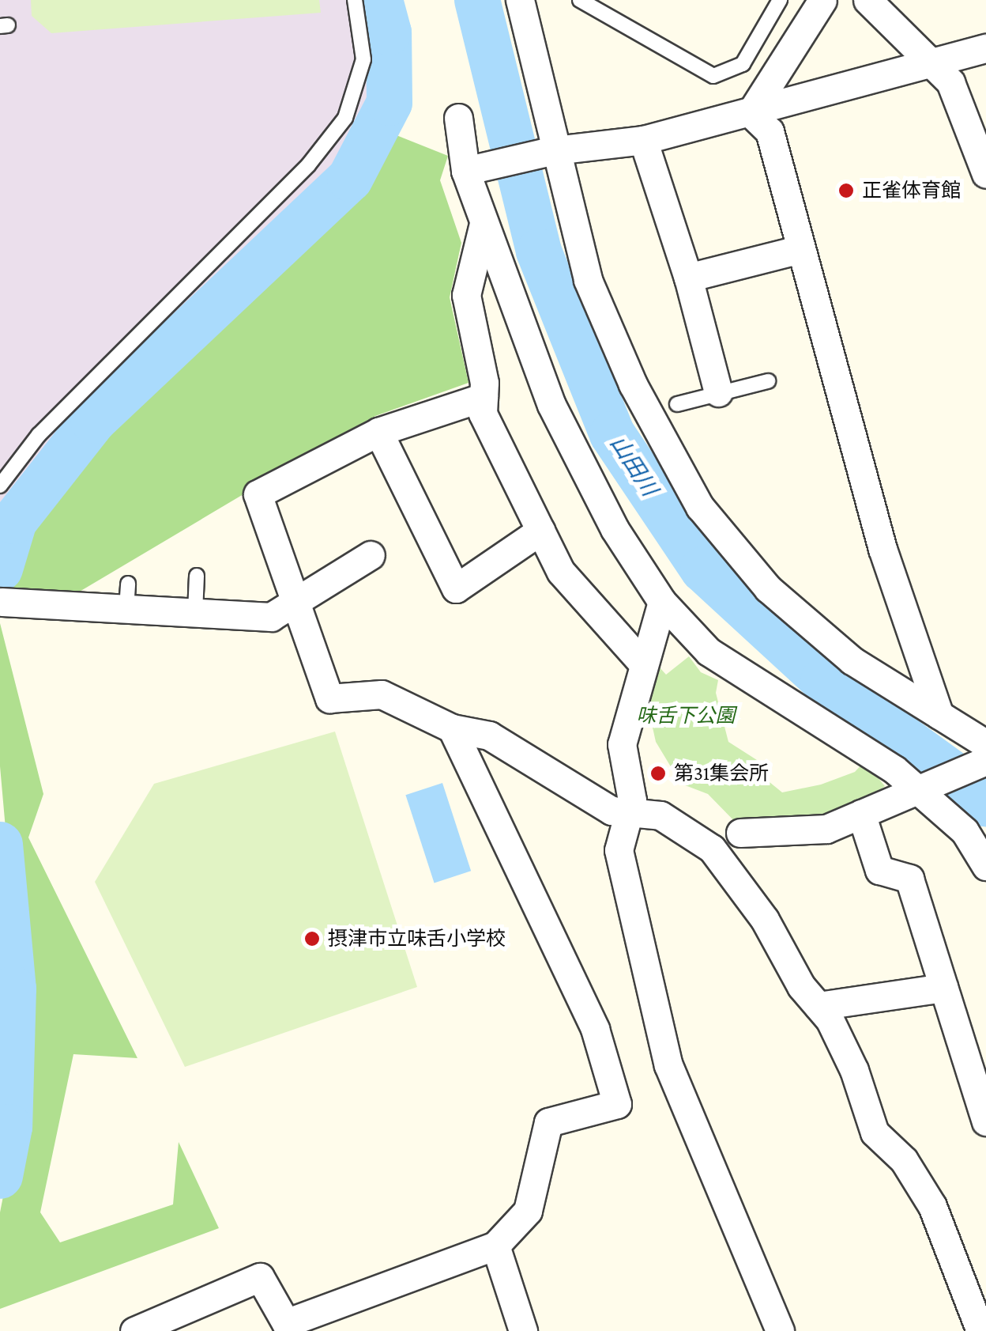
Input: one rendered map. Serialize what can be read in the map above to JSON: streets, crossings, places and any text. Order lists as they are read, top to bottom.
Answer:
{
  "water": ["山田川"],
  "parks": ["味舌下公園"],
  "places": ["正雀体育館", "第31集会所", "摂津市立味舌小学校"]
}
